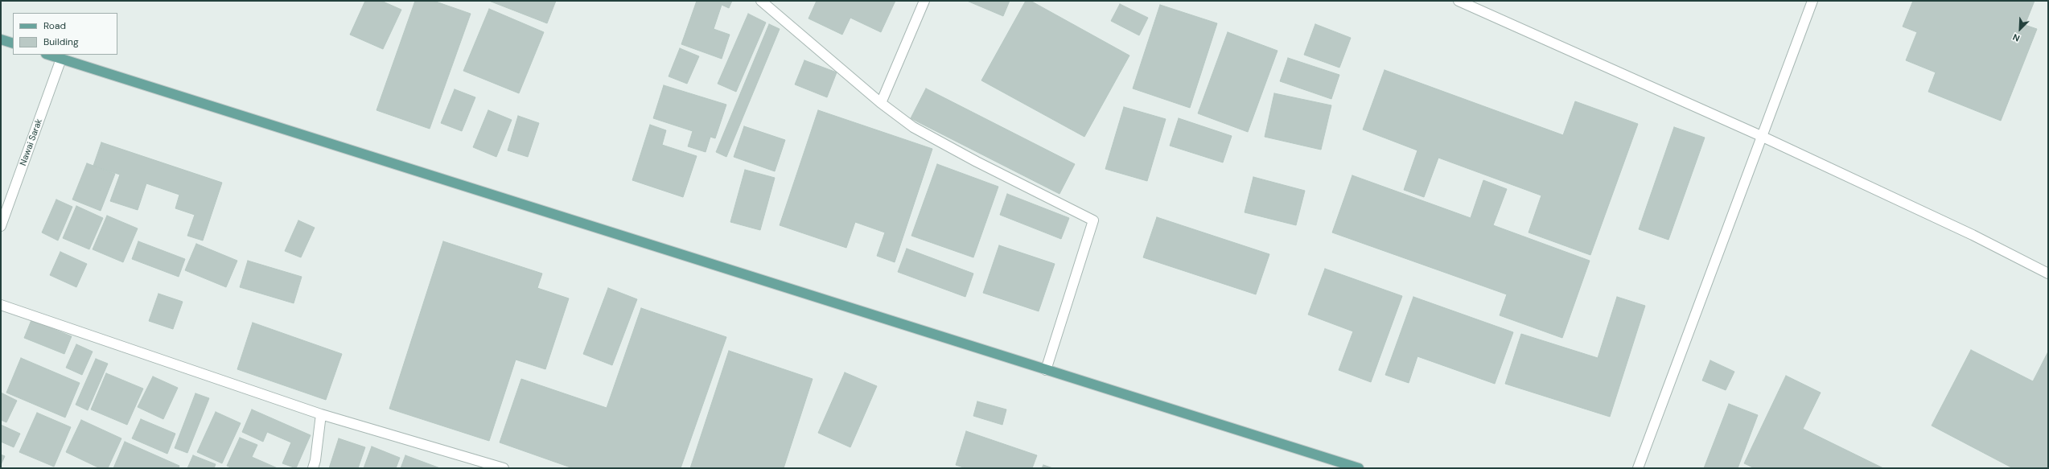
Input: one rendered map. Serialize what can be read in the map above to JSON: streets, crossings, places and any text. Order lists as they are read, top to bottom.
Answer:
{
  "streets": {
    "street": ["Nawai Sarak"]
  },
  "legend": ["Road", "Building"],
  "north": "bottom left"
}
